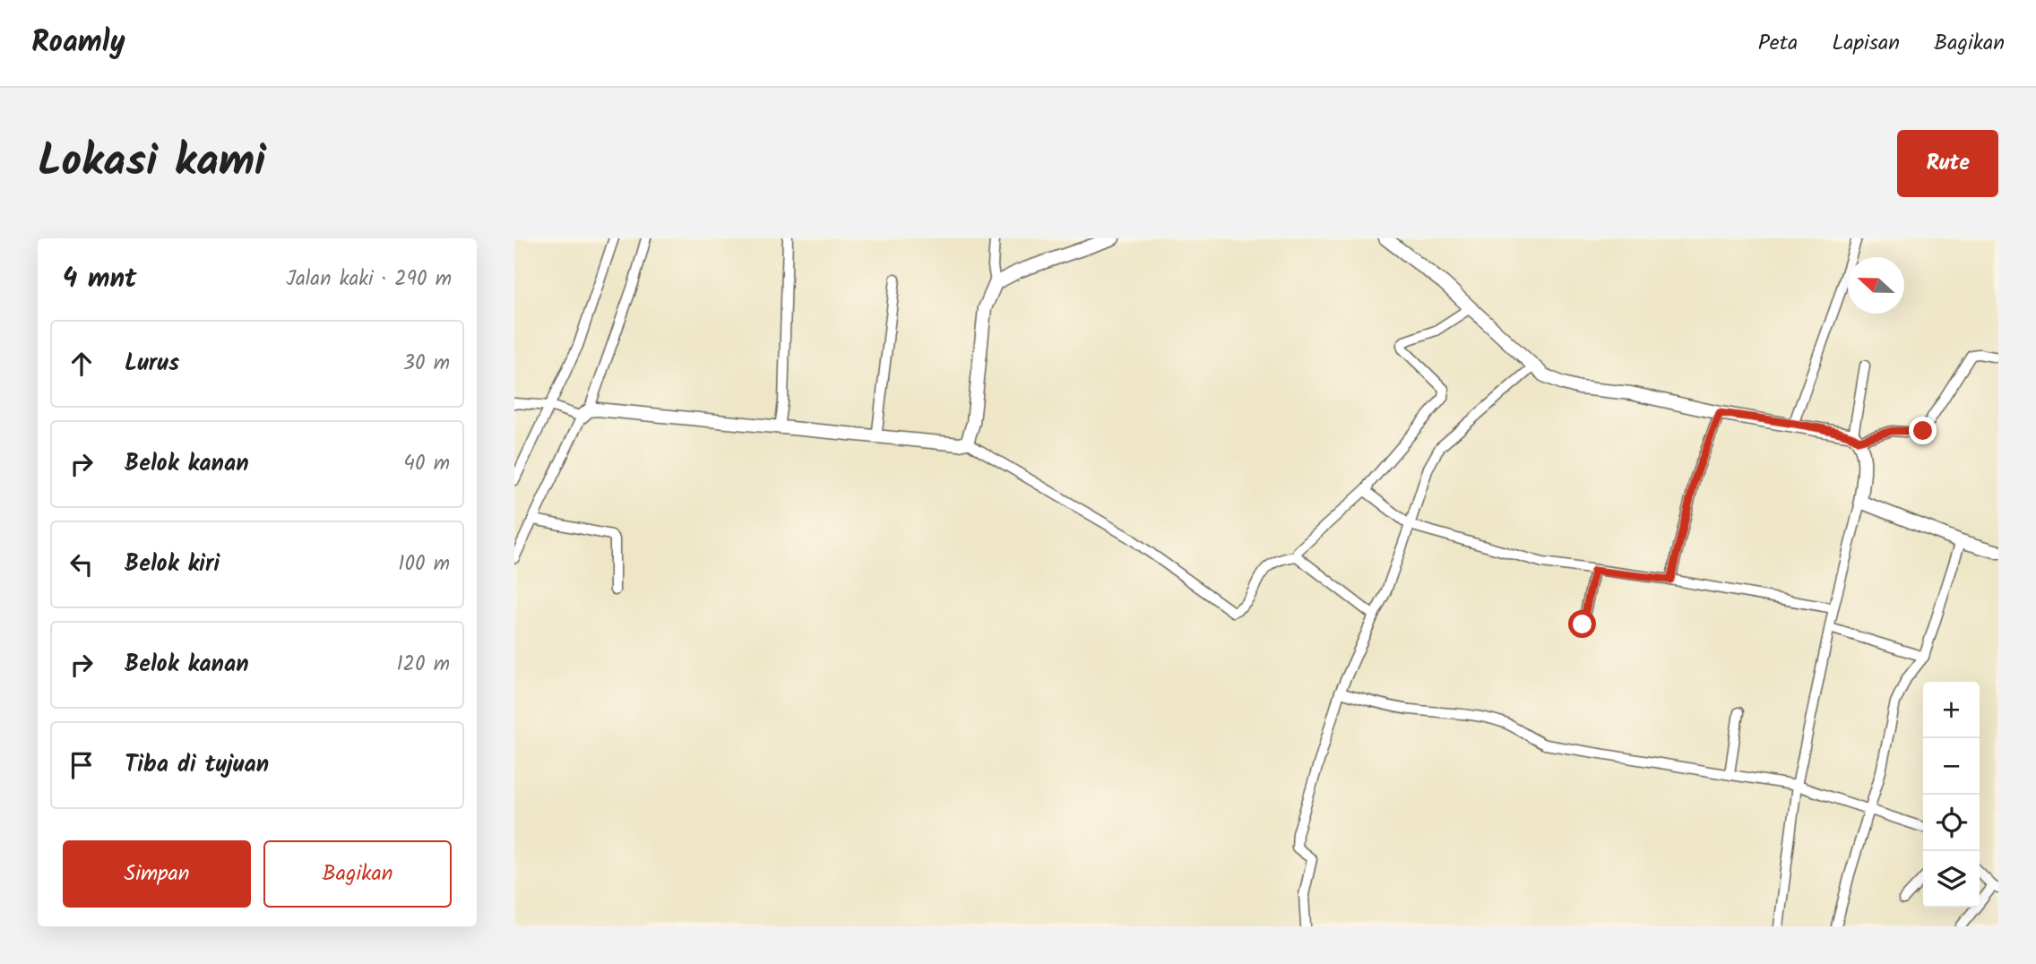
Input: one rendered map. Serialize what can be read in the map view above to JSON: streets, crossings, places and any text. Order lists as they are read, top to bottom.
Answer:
{
  "north": "left",
  "page": {
    "header": "Roamly",
    "nav": ["Peta", "Lapisan", "Bagikan"],
    "title": "Lokasi kami",
    "buttons": [
      "Rute",
      ["Simpan", "Bagikan"]
    ],
    "heading": ["4 mnt", "Jalan kaki · 290 m"],
    "list": [
      ["Lurus", "30 m"],
      ["Belok kanan", "40 m"],
      ["Belok kiri", "100 m"],
      ["Belok kanan", "120 m"],
      "Tiba di tujuan"
    ],
    "map_buttons": ["+", "−"]
  }
}
